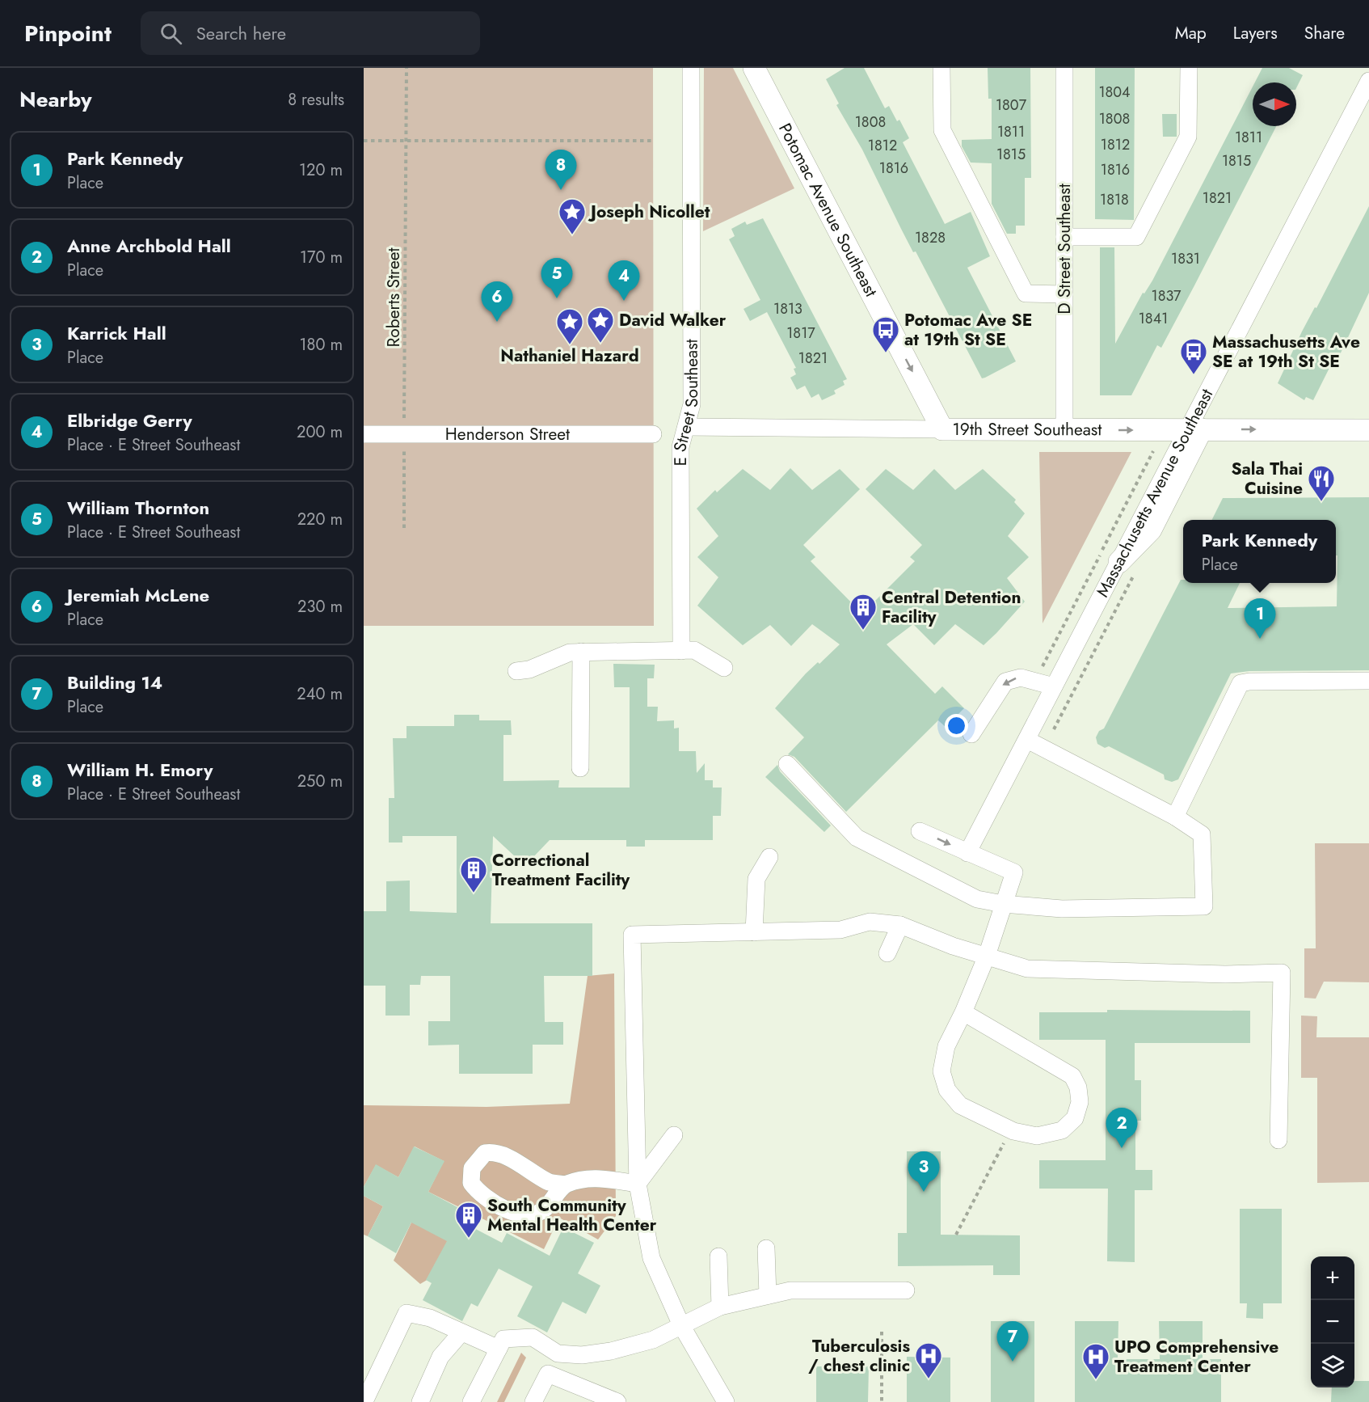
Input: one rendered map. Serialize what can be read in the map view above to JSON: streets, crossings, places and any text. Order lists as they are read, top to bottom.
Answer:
{
  "streets": {
    "main road": ["Potomac Avenue Southeast", "19th Street Southeast"],
    "street": [
      "D Street Southeast",
      "E Street Southeast",
      "Henderson Street",
      "Massachusetts Avenue Southeast"
    ],
    "path": ["Roberts Street"]
  },
  "crossings": [
    ["Potomac Avenue Southeast", "19th Street Southeast"],
    ["D Street Southeast", "19th Street Southeast"],
    ["Roberts Street", "Henderson Street"],
    ["E Street Southeast", "19th Street Southeast"],
    ["19th Street Southeast", "Massachusetts Avenue Southeast"]
  ],
  "one_way": ["Potomac Avenue Southeast", "19th Street Southeast"],
  "places": {
    "place": ["Joseph Nicollet", "David Walker", "Nathaniel Hazard"],
    "bus stop": ["Potomac Ave SE at 19th St SE", "Massachusetts Ave SE at 19th St SE"],
    "restaurant": ["Sala Thai Cuisine"],
    "building": ["Central Detention Facility", "Correctional Treatment Facility", "South Community Mental Health Center"],
    "hospital": ["Tuberculosis / chest clinic", "UPO Comprehensive Treatment Center"]
  },
  "house_numbers": [
    "1804",
    "1807",
    "1808",
    "1808",
    "1811",
    "1811",
    "1812",
    "1812",
    "1815",
    "1815",
    "1816",
    "1816",
    "1821",
    "1818",
    "1828",
    "1831",
    "1837",
    "1813",
    "1841",
    "1817",
    "1821"
  ],
  "north": "right",
  "page": {
    "header": "Pinpoint",
    "search": "Search here",
    "nav": ["Map", "Layers", "Share"],
    "heading": ["Nearby", "8 results"],
    "list": [
      {
        "mark": "1",
        "name": "Park Kennedy",
        "note": "Place",
        "value": "120 m"
      },
      {
        "mark": "2",
        "name": "Anne Archbold Hall",
        "note": "Place",
        "value": "170 m"
      },
      {
        "mark": "3",
        "name": "Karrick Hall",
        "note": "Place",
        "value": "180 m"
      },
      {
        "mark": "4",
        "name": "Elbridge Gerry",
        "note": "Place · E Street Southeast",
        "value": "200 m"
      },
      {
        "mark": "5",
        "name": "William Thornton",
        "note": "Place · E Street Southeast",
        "value": "220 m"
      },
      {
        "mark": "6",
        "name": "Jeremiah McLene",
        "note": "Place",
        "value": "230 m"
      },
      {
        "mark": "7",
        "name": "Building 14",
        "note": "Place",
        "value": "240 m"
      },
      {
        "mark": "8",
        "name": "William H. Emory",
        "note": "Place · E Street Southeast",
        "value": "250 m"
      }
    ],
    "pins": [
      "8",
      "5",
      "4",
      "6",
      "1",
      "2",
      "3",
      "7"
    ],
    "popup": ["Park Kennedy", "Place"],
    "map_buttons": ["+", "−"]
  }
}
